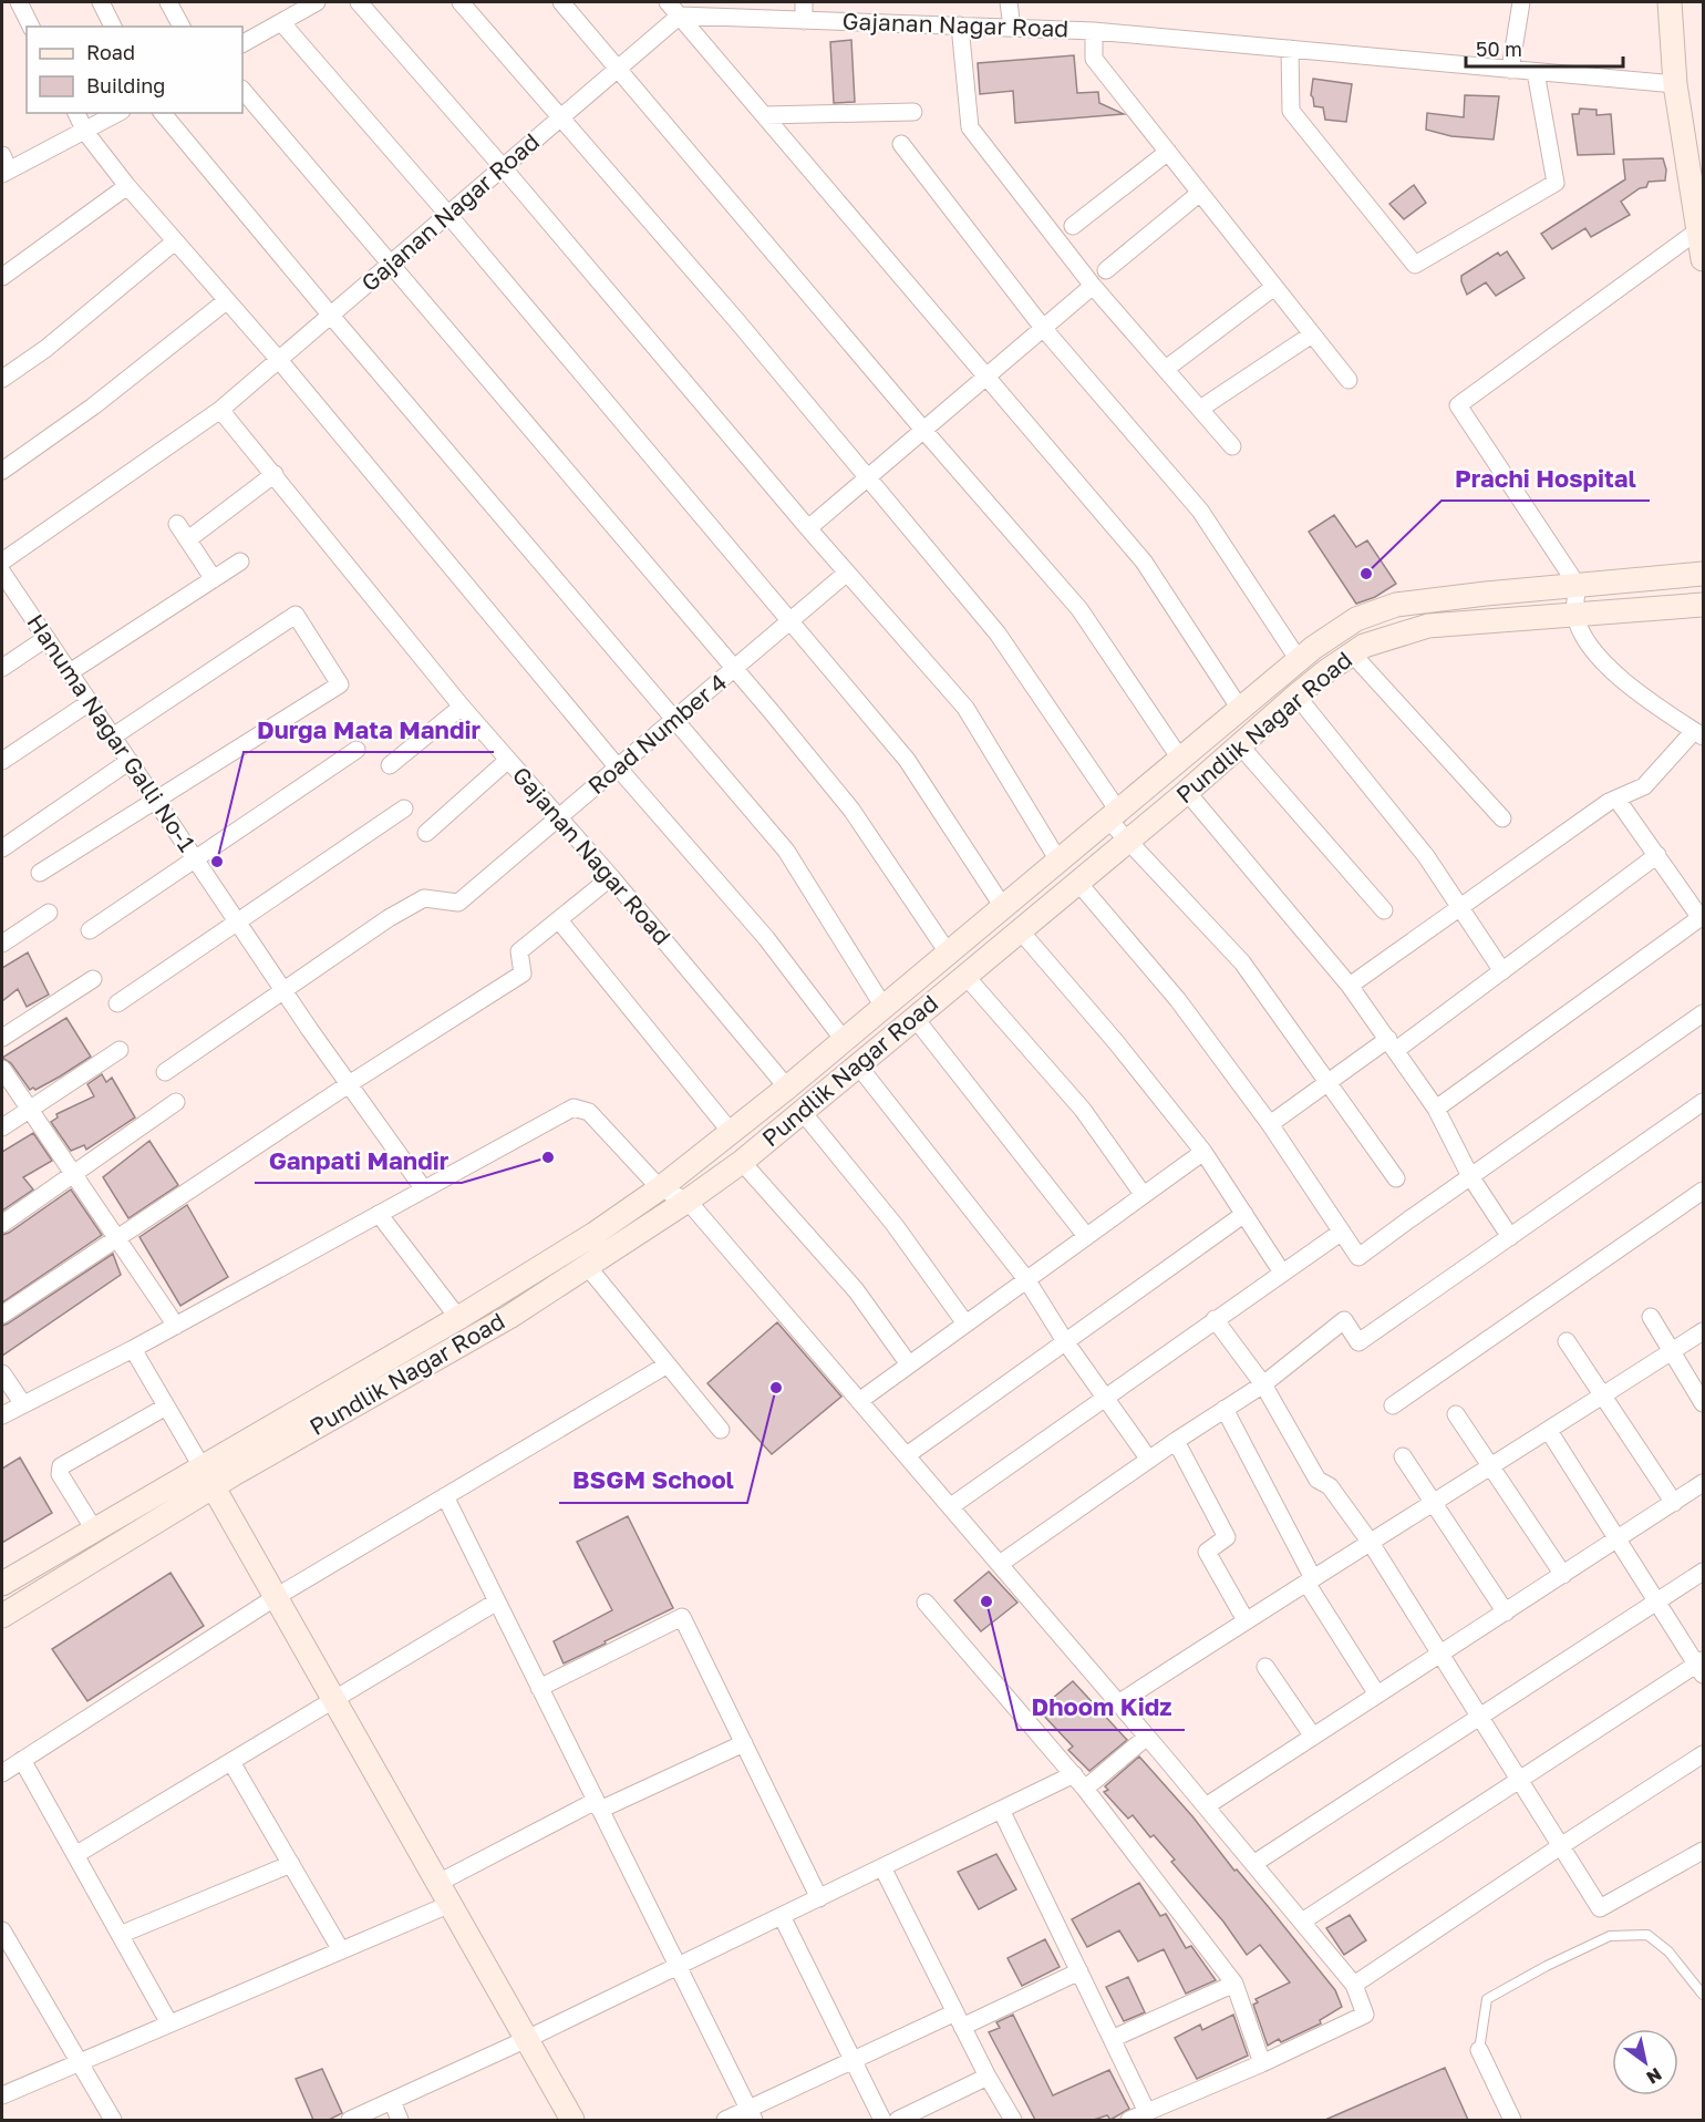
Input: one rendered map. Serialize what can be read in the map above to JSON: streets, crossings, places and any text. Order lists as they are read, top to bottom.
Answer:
{
  "streets": {
    "main road": ["Pundlik Nagar Road"],
    "street": ["Gajanan Nagar Road", "Hanuma Nagar Galli No-1", "Road Number 4"]
  },
  "crossings": [
    ["Gajanan Nagar Road", "Pundlik Nagar Road"],
    ["Gajanan Nagar Road", "Road Number 4"],
    ["Hanuma Nagar Galli No-1", "Road Number 4"]
  ],
  "places": [
    "Prachi Hospital",
    "Durga Mata Mandir",
    "Ganpati Mandir",
    "BSGM School",
    "Dhoom Kidz"
  ],
  "legend": ["Road", "Building"],
  "scale_bar": "50 m",
  "north": "bottom right"
}
